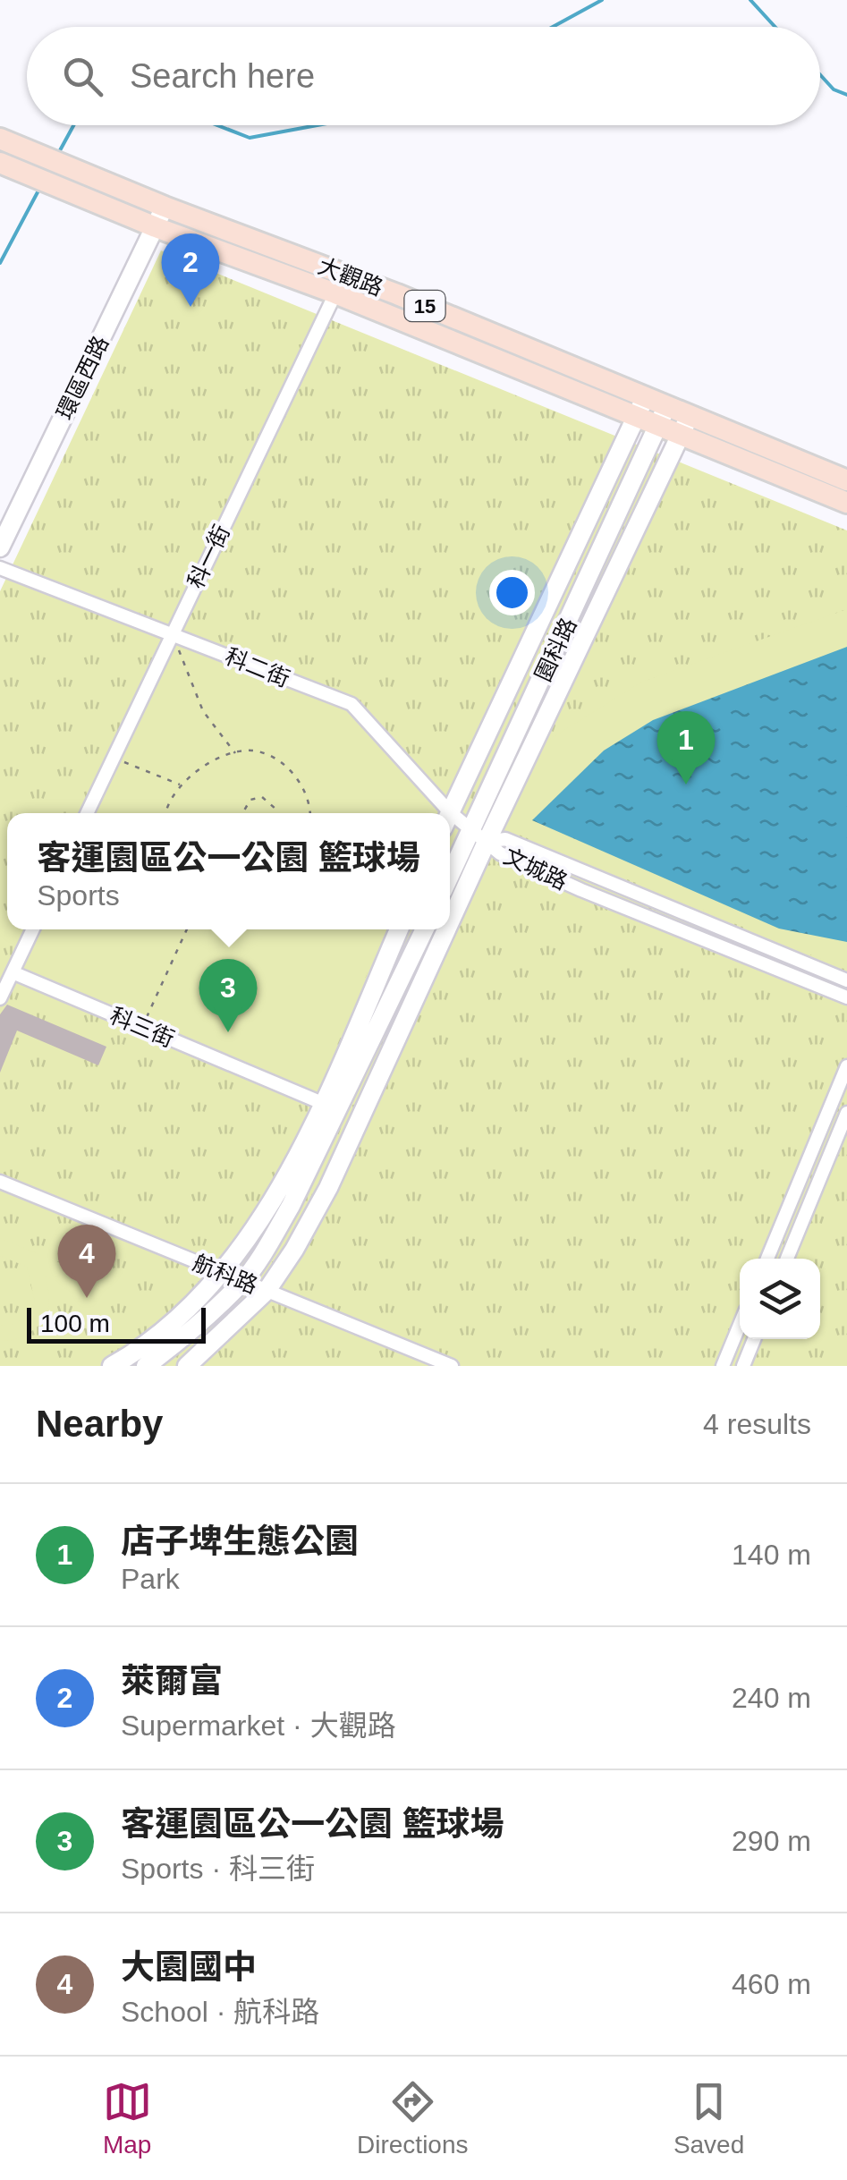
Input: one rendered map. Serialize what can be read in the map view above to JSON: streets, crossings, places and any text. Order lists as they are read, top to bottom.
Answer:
{
  "streets": {
    "main road": ["大觀路", "15"],
    "street": [
      "環區西路",
      "科一街",
      "園科路",
      "科二街",
      "文城路",
      "科三街",
      "航科路"
    ]
  },
  "crossings": [
    ["大觀路", "環區西路"],
    ["大觀路", "科一街"],
    ["大觀路", "園科路"],
    ["科一街", "科二街"],
    ["園科路", "科二街"],
    ["園科路", "文城路"],
    ["科二街", "文城路"]
  ],
  "scale_bar": "100 m",
  "page": {
    "search": "Search here",
    "pins": [
      "2",
      "1",
      "3",
      "4"
    ],
    "popup": ["客運園區公一公園 籃球場", "Sports"],
    "scale": "100 m",
    "heading": ["Nearby", "4 results"],
    "list": [
      {
        "mark": "1",
        "name": "店子埤生態公園",
        "note": "Park",
        "value": "140 m"
      },
      {
        "mark": "2",
        "name": "萊爾富",
        "note": "Supermarket · 大觀路",
        "value": "240 m"
      },
      {
        "mark": "3",
        "name": "客運園區公一公園 籃球場",
        "note": "Sports · 科三街",
        "value": "290 m"
      },
      {
        "mark": "4",
        "name": "大園國中",
        "note": "School · 航科路",
        "value": "460 m"
      }
    ],
    "nav": ["Map", "Directions", "Saved"]
  }
}
